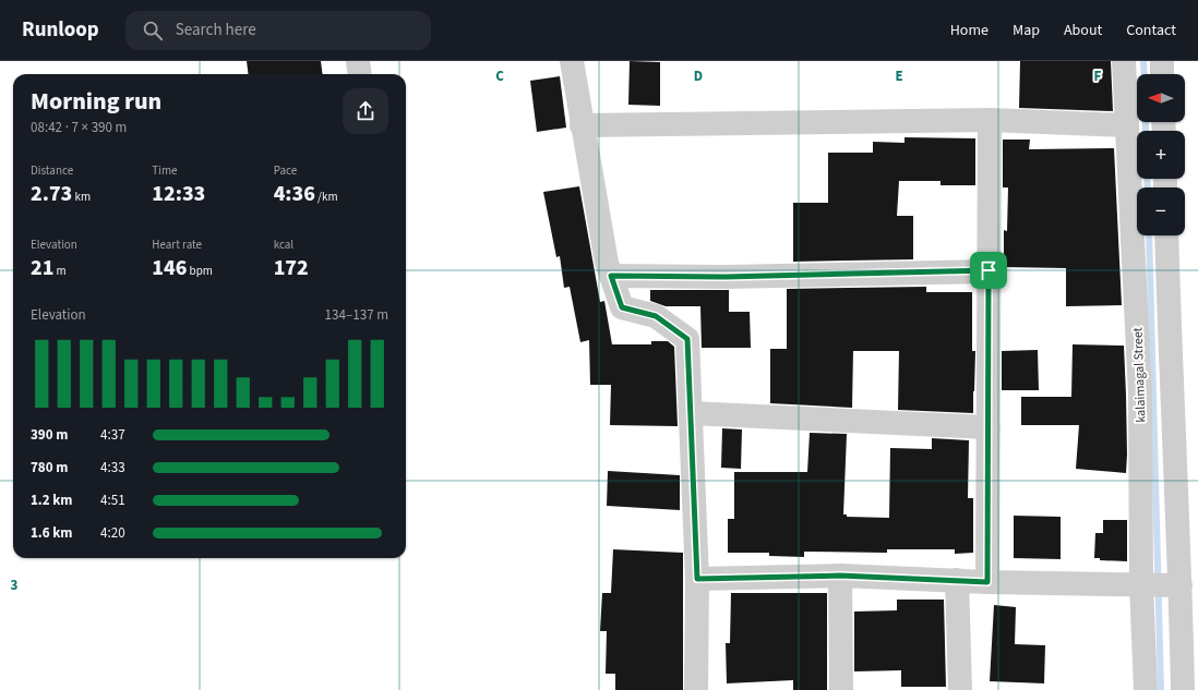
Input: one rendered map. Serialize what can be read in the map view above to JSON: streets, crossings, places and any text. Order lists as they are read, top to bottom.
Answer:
{
  "streets": {
    "street": ["kalaimagal Street"]
  },
  "north": "left",
  "page": {
    "header": "Runloop",
    "search": "Search here",
    "nav": [
      "Home",
      "Map",
      "About",
      "Contact"
    ],
    "map_buttons": ["+", "−"],
    "heading": ["Morning run", "08:42 · 7 × 390 m"],
    "stats": [
      ["Distance", "2.73 km"],
      ["Time", "12:33"],
      ["Pace", "4:36 /km"],
      ["Elevation", "21 m"],
      ["Heart rate", "146 bpm"],
      ["kcal", "172"]
    ],
    "chart": ["Elevation", "134–137 m"],
    "list": [
      {
        "name": "390 m",
        "note": "4:37"
      },
      {
        "name": "780 m",
        "note": "4:33"
      },
      {
        "name": "1.2 km",
        "note": "4:51"
      },
      {
        "name": "1.6 km",
        "note": "4:20"
      }
    ]
  },
  "grid": {
    "columns": [
      "C",
      "D",
      "E",
      "F"
    ],
    "rows": ["3"]
  }
}
